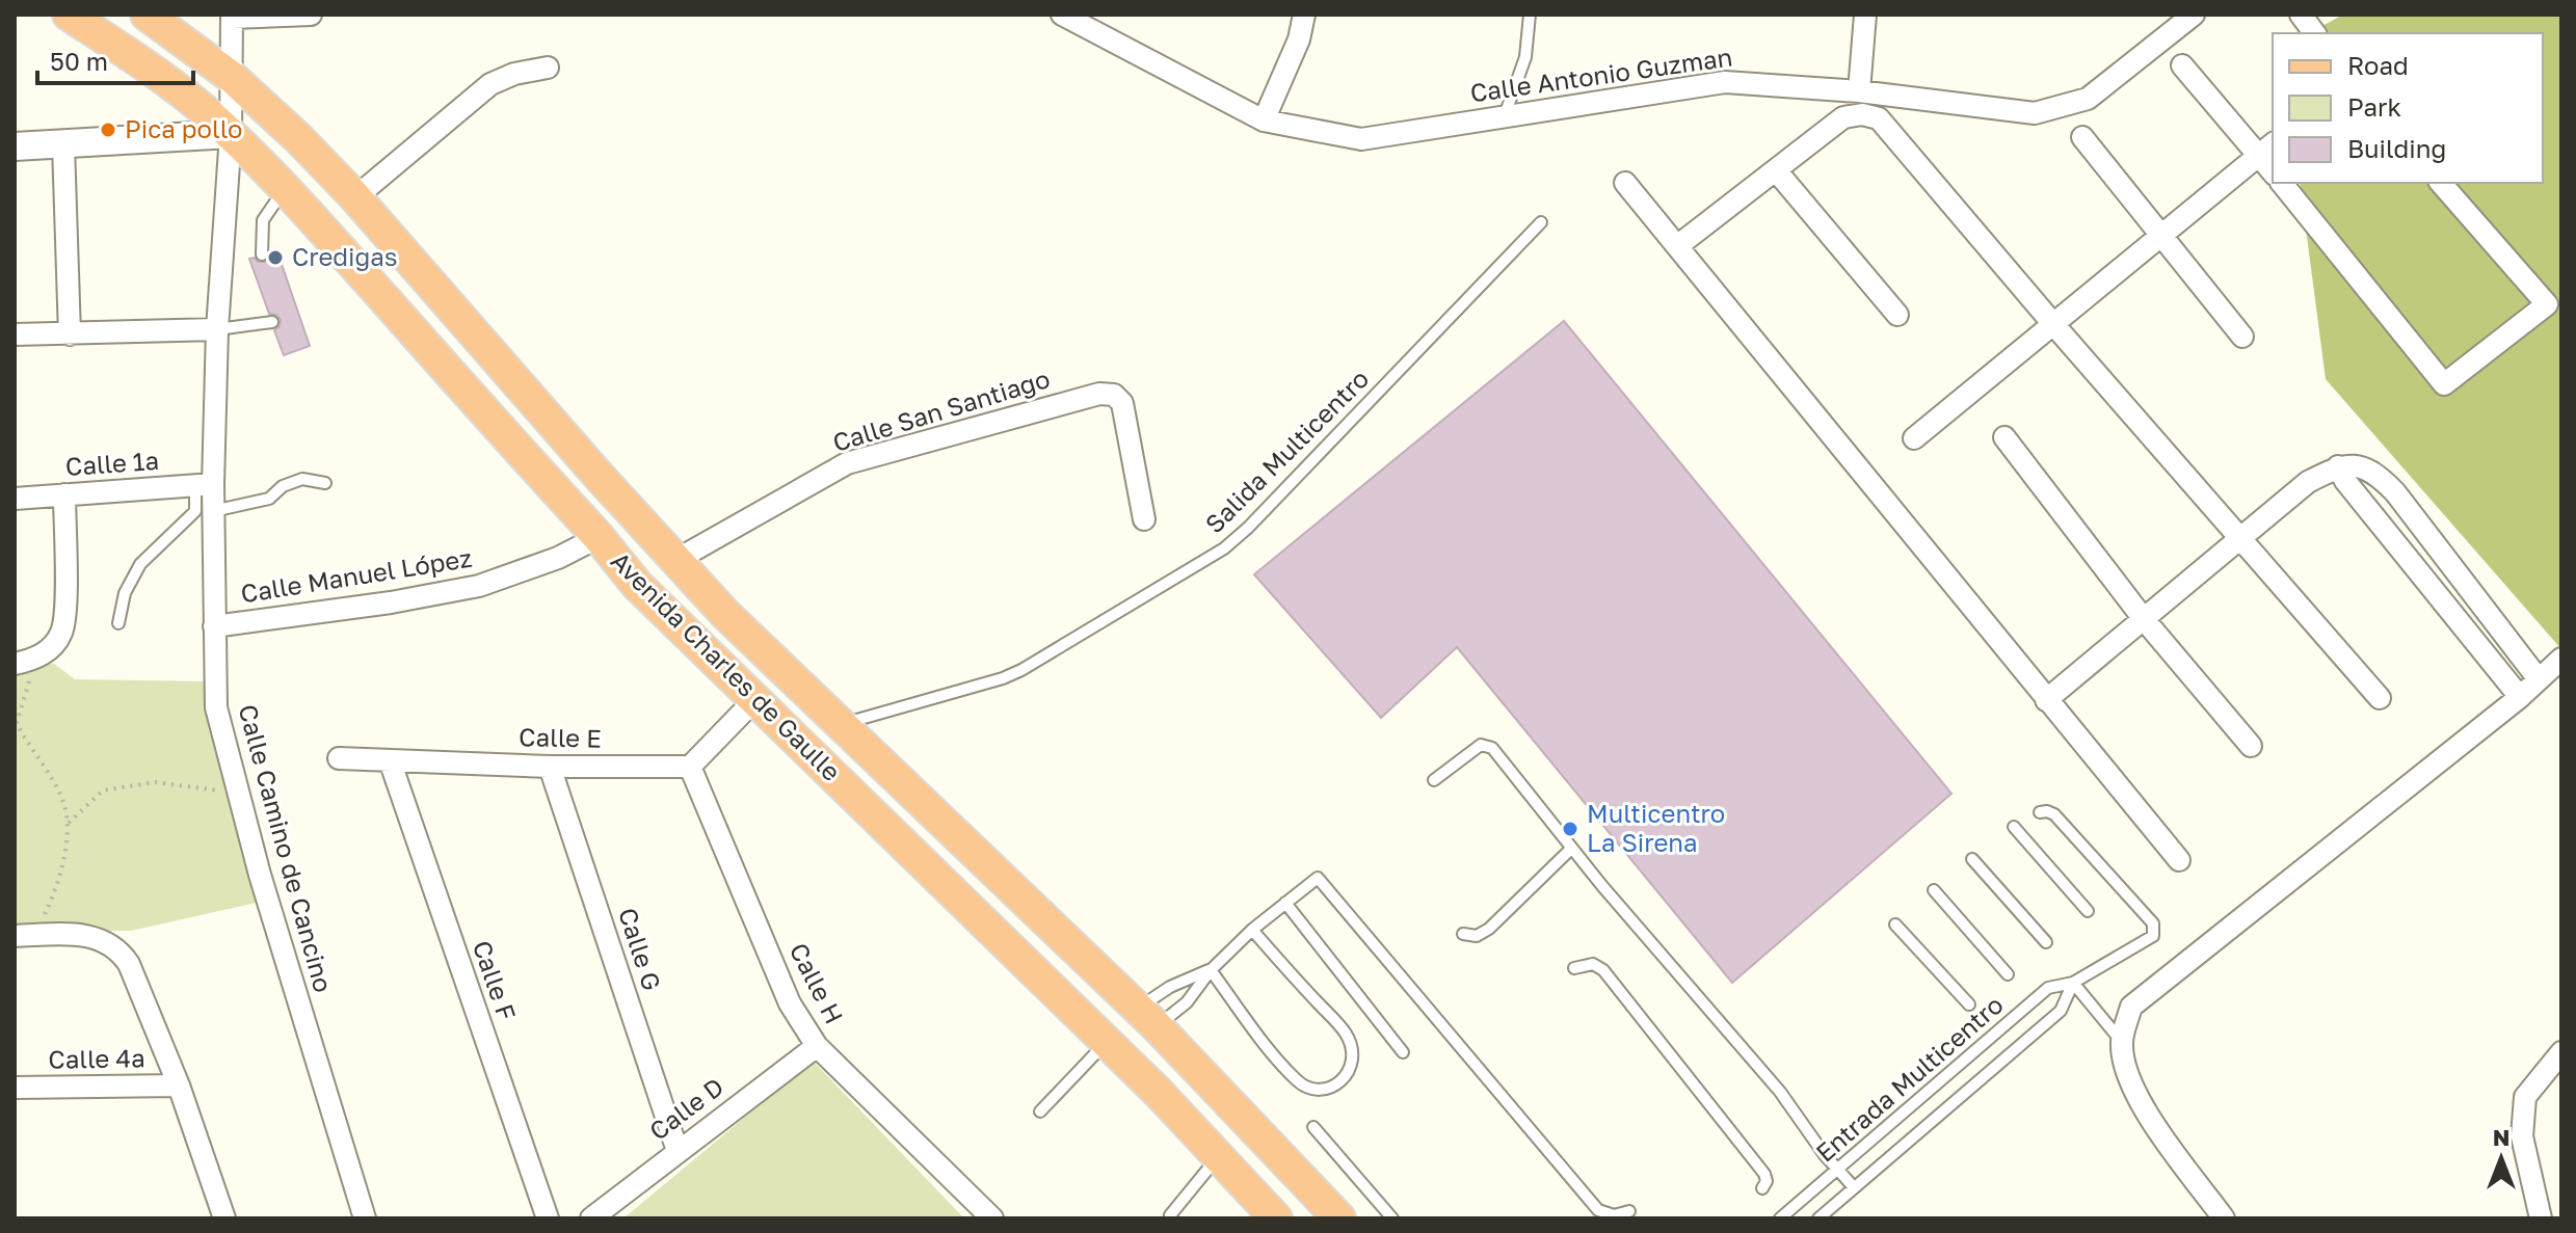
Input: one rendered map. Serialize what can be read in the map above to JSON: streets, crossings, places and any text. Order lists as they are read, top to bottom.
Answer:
{
  "streets": {
    "main road": ["Avenida Charles de Gaulle"],
    "street": [
      "Calle Antonio Guzman",
      "Calle San Santiago",
      "Calle 1a",
      "Calle Manuel López",
      "Calle E",
      "Calle Camino de Cancino",
      "Calle G",
      "Calle F",
      "Calle H",
      "Calle 4a",
      "Calle D"
    ],
    "lane": ["Salida Multicentro", "Entrada Multicentro"]
  },
  "crossings": [
    ["Calle San Santiago", "Avenida Charles de Gaulle"],
    ["Salida Multicentro", "Avenida Charles de Gaulle"],
    ["Calle 1a", "Calle Camino de Cancino"],
    ["Calle Manuel López", "Avenida Charles de Gaulle"],
    ["Calle Manuel López", "Calle Camino de Cancino"],
    ["Avenida Charles de Gaulle", "Calle Camino de Cancino"],
    ["Calle E", "Calle G"],
    ["Calle E", "Calle F"],
    ["Calle E", "Calle H"],
    ["Calle G", "Calle D"],
    ["Calle H", "Calle D"]
  ],
  "places": ["Pica pollo", "Credigas", "Multicentro La Sirena"],
  "legend": ["Road", "Park", "Building"],
  "scale_bar": "50 m",
  "north": "top"
}
